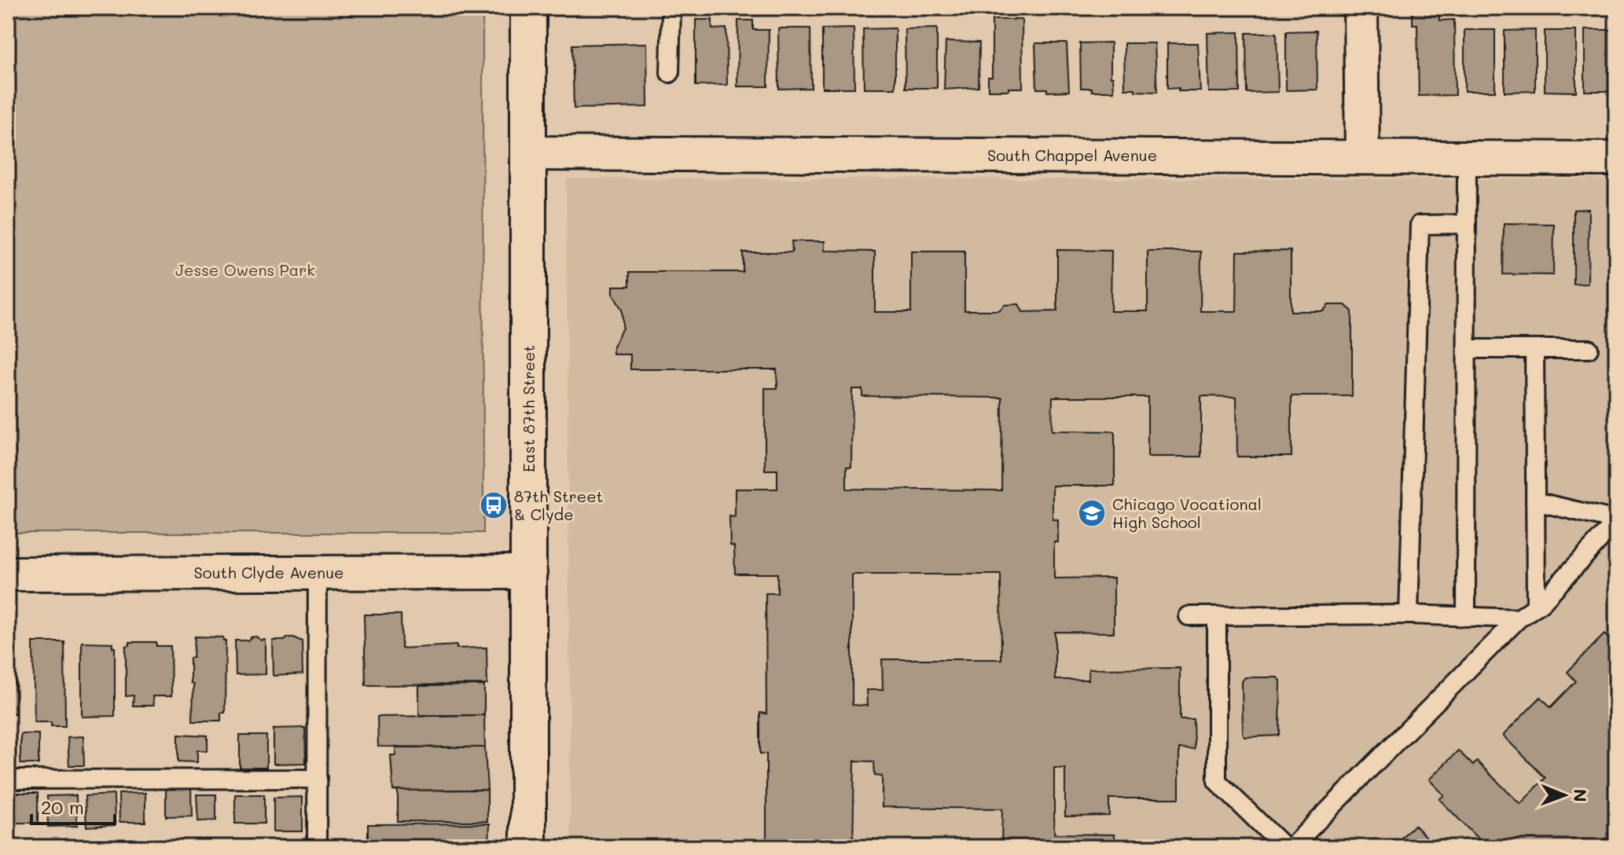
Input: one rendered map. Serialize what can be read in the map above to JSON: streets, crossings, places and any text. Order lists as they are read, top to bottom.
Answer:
{
  "streets": {
    "main road": ["East 87th Street"],
    "street": ["South Chappel Avenue", "South Clyde Avenue"]
  },
  "crossings": [
    ["South Chappel Avenue", "East 87th Street"],
    ["East 87th Street", "South Clyde Avenue"]
  ],
  "parks": ["Jesse Owens Park"],
  "places": {
    "bus stop": ["87th Street & Clyde"],
    "school or university": ["Chicago Vocational High School"]
  },
  "scale_bar": "20 m",
  "north": "right"
}
